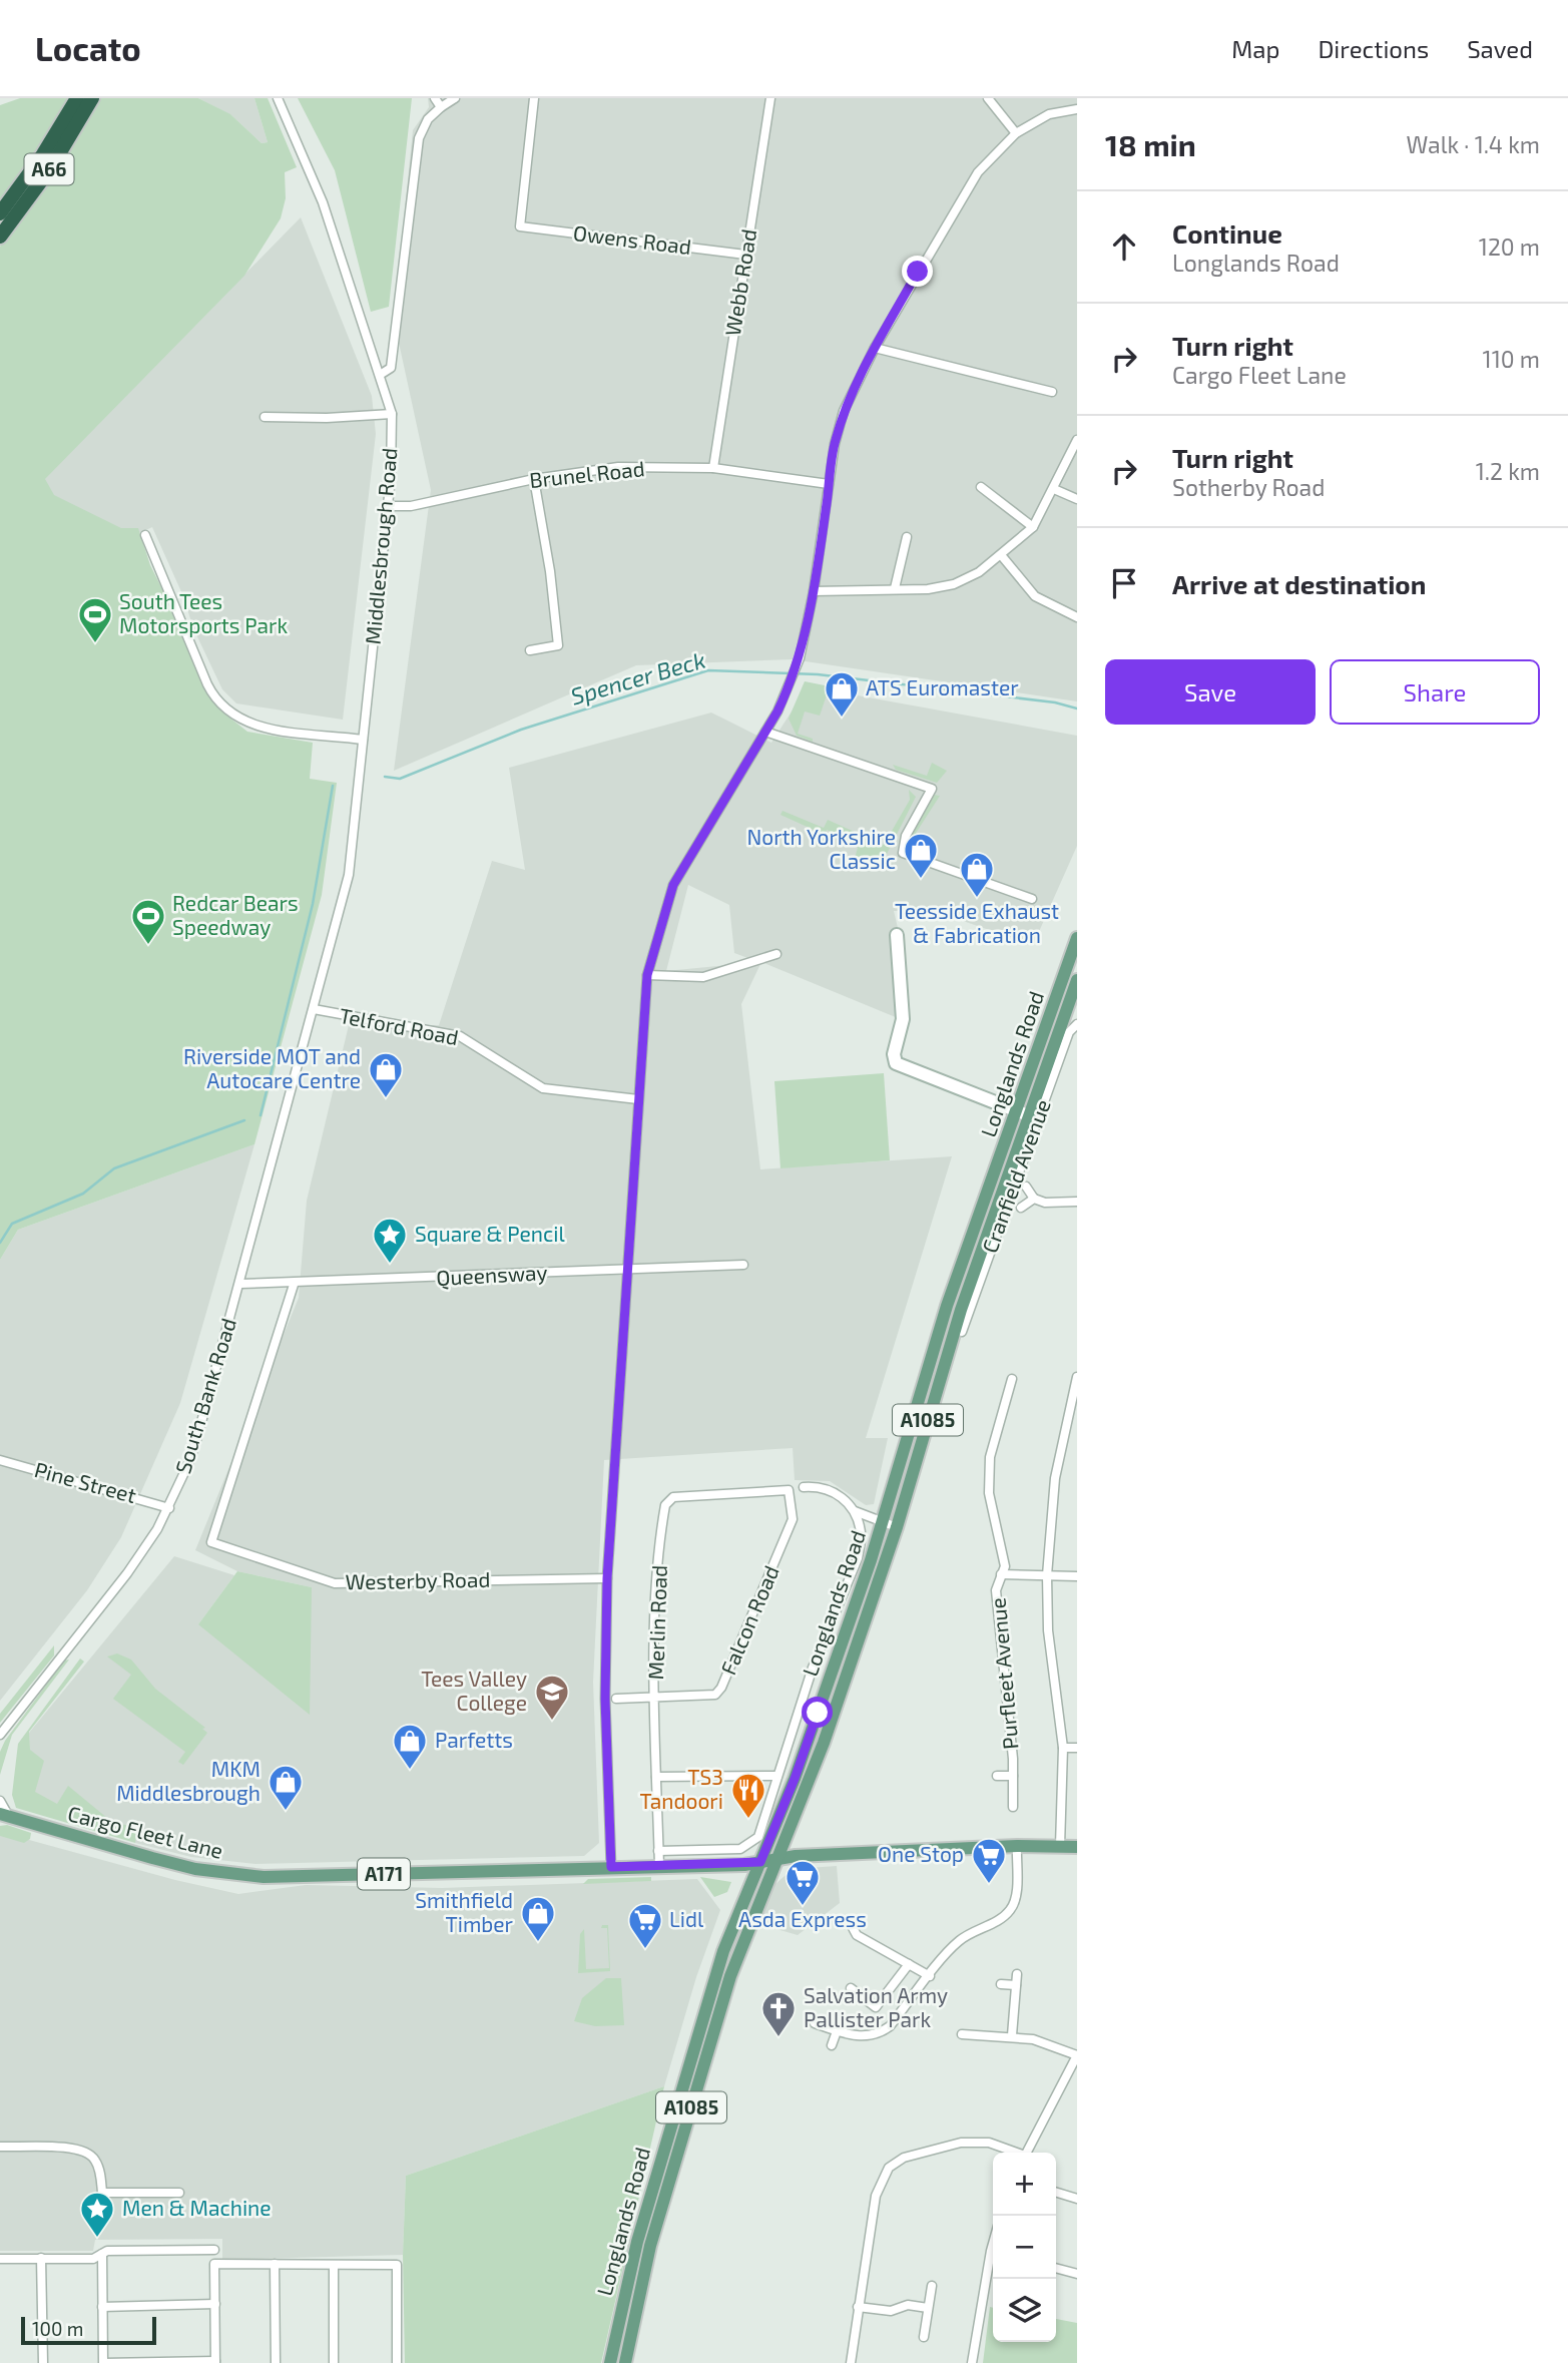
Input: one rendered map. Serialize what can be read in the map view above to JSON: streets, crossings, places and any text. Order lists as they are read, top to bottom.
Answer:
{
  "streets": {
    "highway": ["A66"],
    "main road": [
      "Longlands Road",
      "A1085",
      "Cargo Fleet Lane",
      "A171"
    ],
    "street": [
      "Owens Road",
      "Webb Road",
      "Brunel Road",
      "Middlesbrough Road",
      "Telford Road",
      "Cranfield Avenue",
      "Queensway",
      "South Bank Road",
      "Pine Street",
      "Westerby Road",
      "Falcon Road",
      "Merlin Road",
      "Purfleet Avenue"
    ]
  },
  "crossings": [
    ["Owens Road", "Webb Road"],
    ["Webb Road", "Brunel Road"],
    ["Brunel Road", "Middlesbrough Road"],
    ["Middlesbrough Road", "Telford Road"],
    ["Middlesbrough Road", "South Bank Road"],
    ["Telford Road", "South Bank Road"],
    ["Longlands Road", "Cargo Fleet Lane"],
    ["Queensway", "South Bank Road"],
    ["Queensway", "Westerby Road"],
    ["South Bank Road", "Pine Street"],
    ["Falcon Road", "Merlin Road"],
    ["Merlin Road", "Cargo Fleet Lane"]
  ],
  "water": ["Spencer Beck"],
  "places": {
    "sports": ["South Tees Motorsports Park", "Redcar Bears Speedway"],
    "shop": [
      "ATS Euromaster",
      "North Yorkshire Classic",
      "Teesside Exhaust & Fabrication",
      "Riverside MOT and Autocare Centre",
      "Parfetts",
      "MKM Middlesbrough",
      "Smithfield Timber"
    ],
    "place": ["Square & Pencil", "Men & Machine"],
    "school or university": ["Tees Valley College"],
    "restaurant": ["TS3 Tandoori"],
    "supermarket": ["One Stop", "Asda Express", "Lidl"],
    "church": ["Salvation Army Pallister Park"]
  },
  "scale_bar": "100 m",
  "page": {
    "header": "Locato",
    "nav": ["Map", "Directions", "Saved"],
    "heading": ["18 min", "Walk · 1.4 km"],
    "list": [
      ["Continue", "Longlands Road", "120 m"],
      ["Turn right", "Cargo Fleet Lane", "110 m"],
      ["Turn right", "Sotherby Road", "1.2 km"],
      "Arrive at destination"
    ],
    "buttons": ["Save", "Share"],
    "map_buttons": ["+", "−"],
    "scale": "100 m"
  }
}
